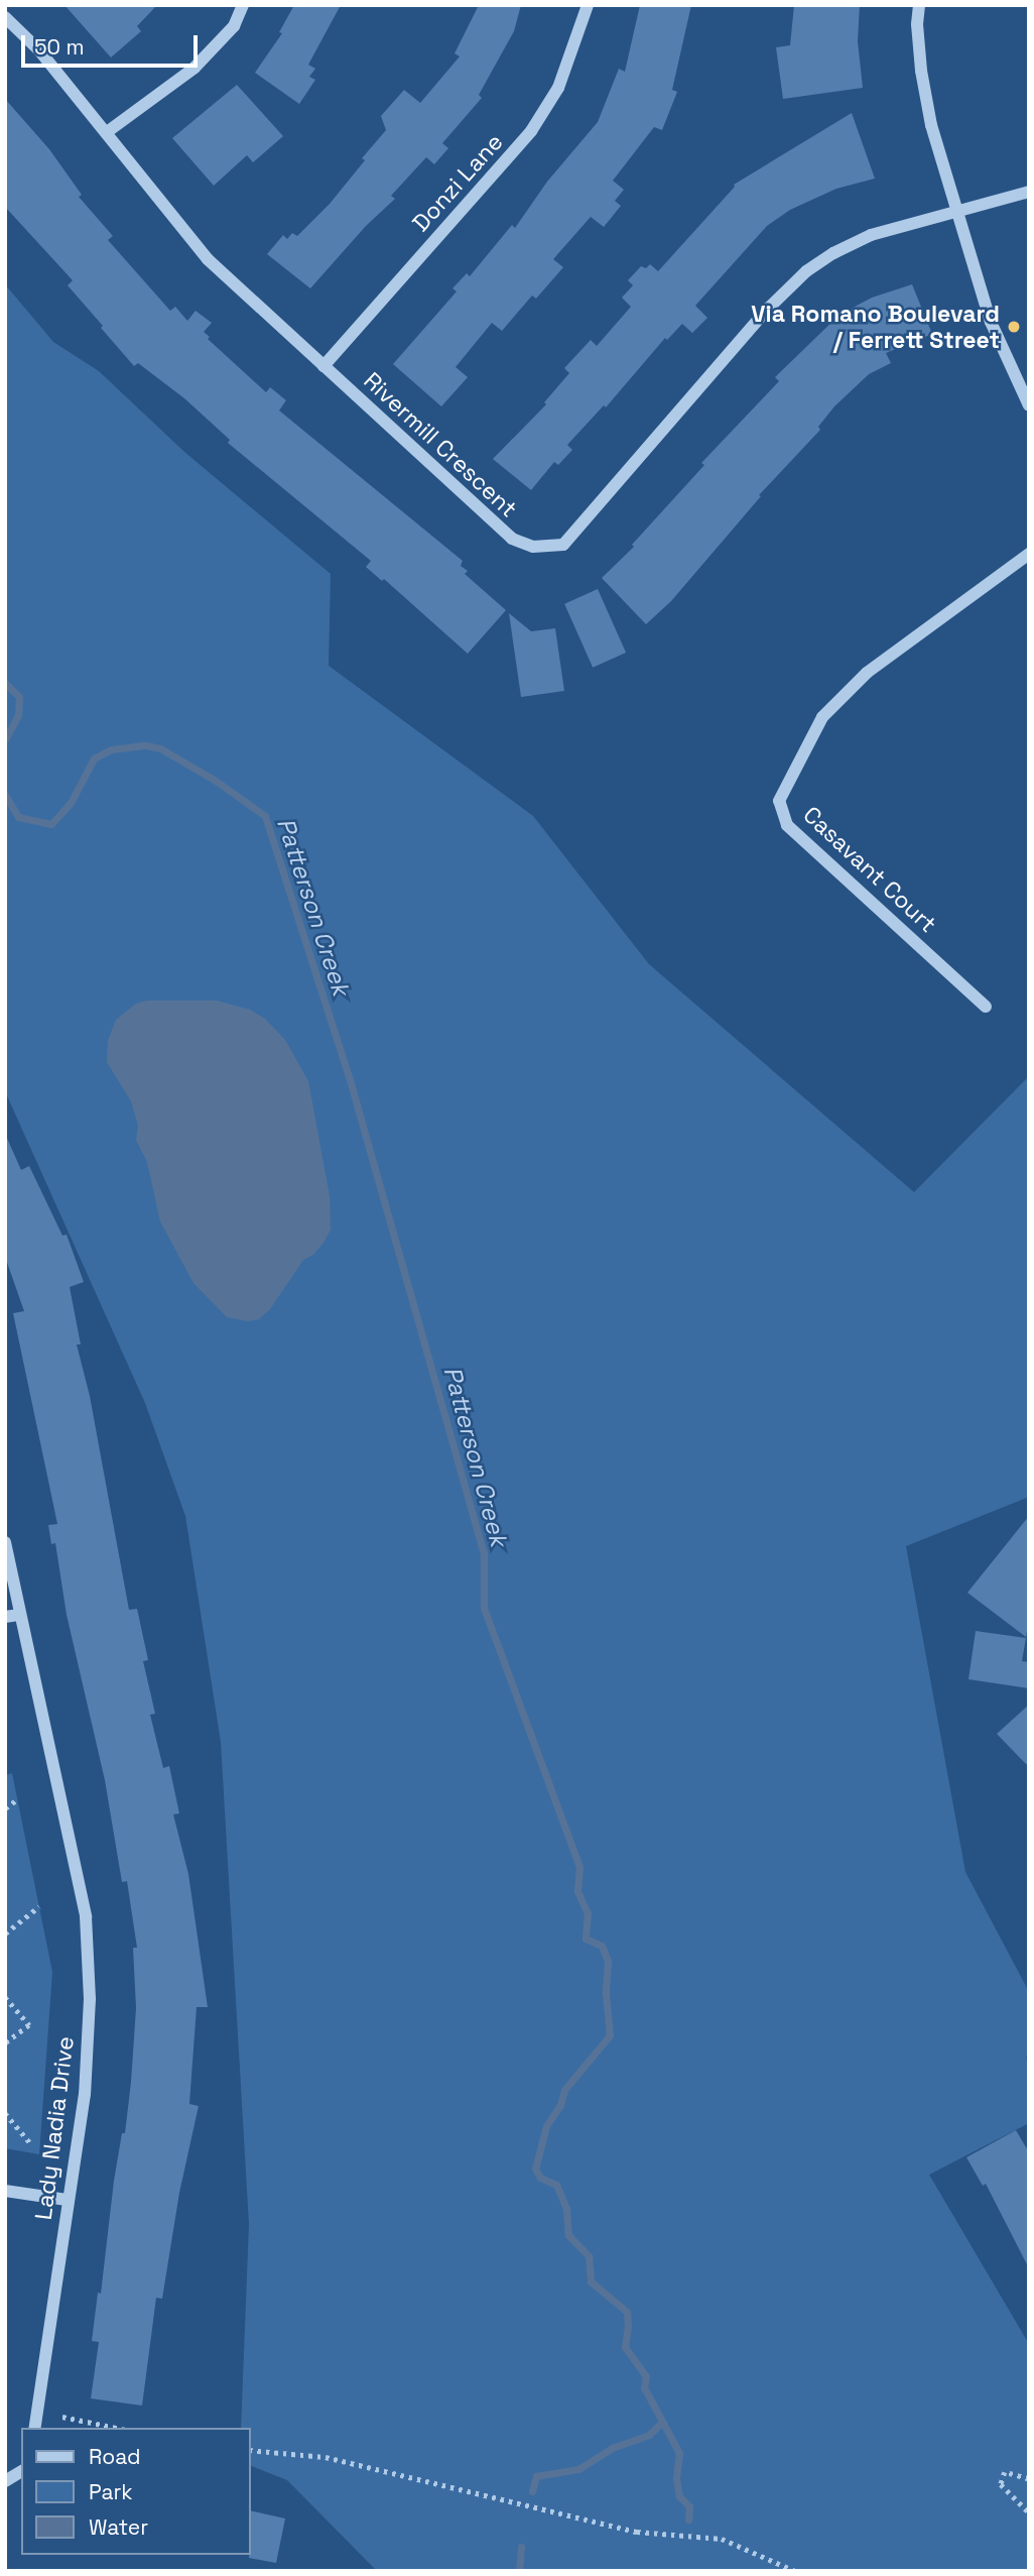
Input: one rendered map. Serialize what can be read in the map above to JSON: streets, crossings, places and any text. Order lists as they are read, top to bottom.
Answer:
{
  "streets": {
    "street": [
      "Donzi Lane",
      "Rivermill Crescent",
      "Casavant Court",
      "Lady Nadia Drive"
    ]
  },
  "crossings": [
    ["Donzi Lane", "Rivermill Crescent"]
  ],
  "water": ["Patterson Creek"],
  "places": ["Via Romano Boulevard / Ferrett Street"],
  "legend": ["Road", "Park", "Water"],
  "scale_bar": "50 m"
}
